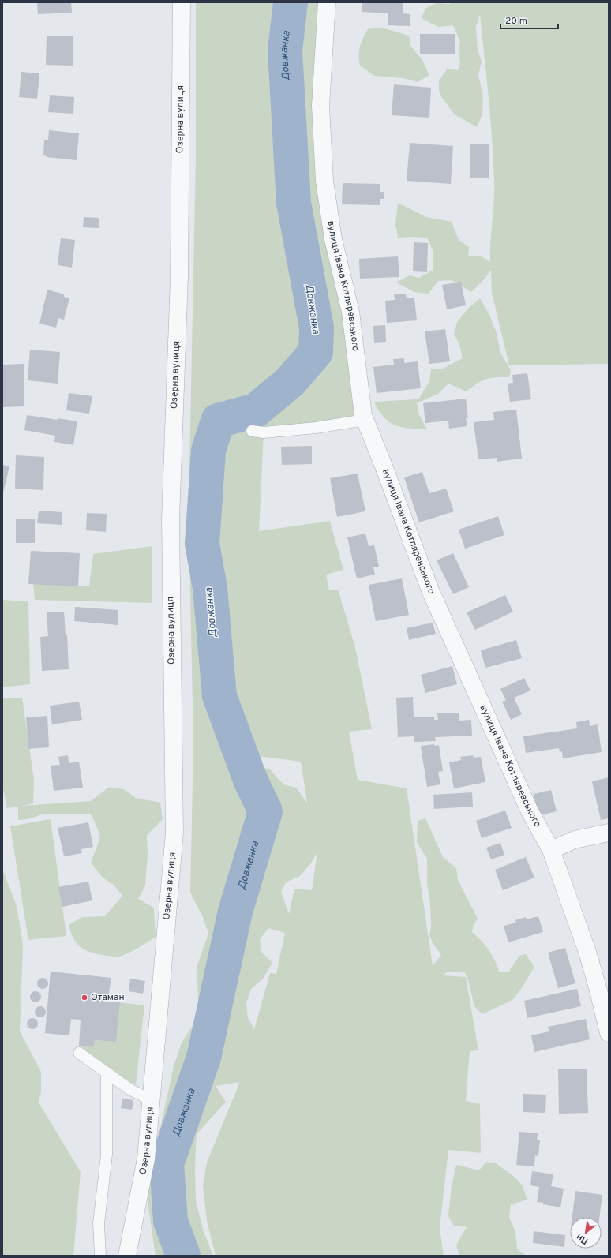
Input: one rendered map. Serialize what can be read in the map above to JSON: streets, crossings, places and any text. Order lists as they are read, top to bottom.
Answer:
{
  "streets": {
    "street": ["Озерна вулиця", "вулиця Івана Котляревського"]
  },
  "water": ["Довжанка"],
  "places": ["Отаман"],
  "scale_bar": "20 m",
  "north": "bottom left"
}
